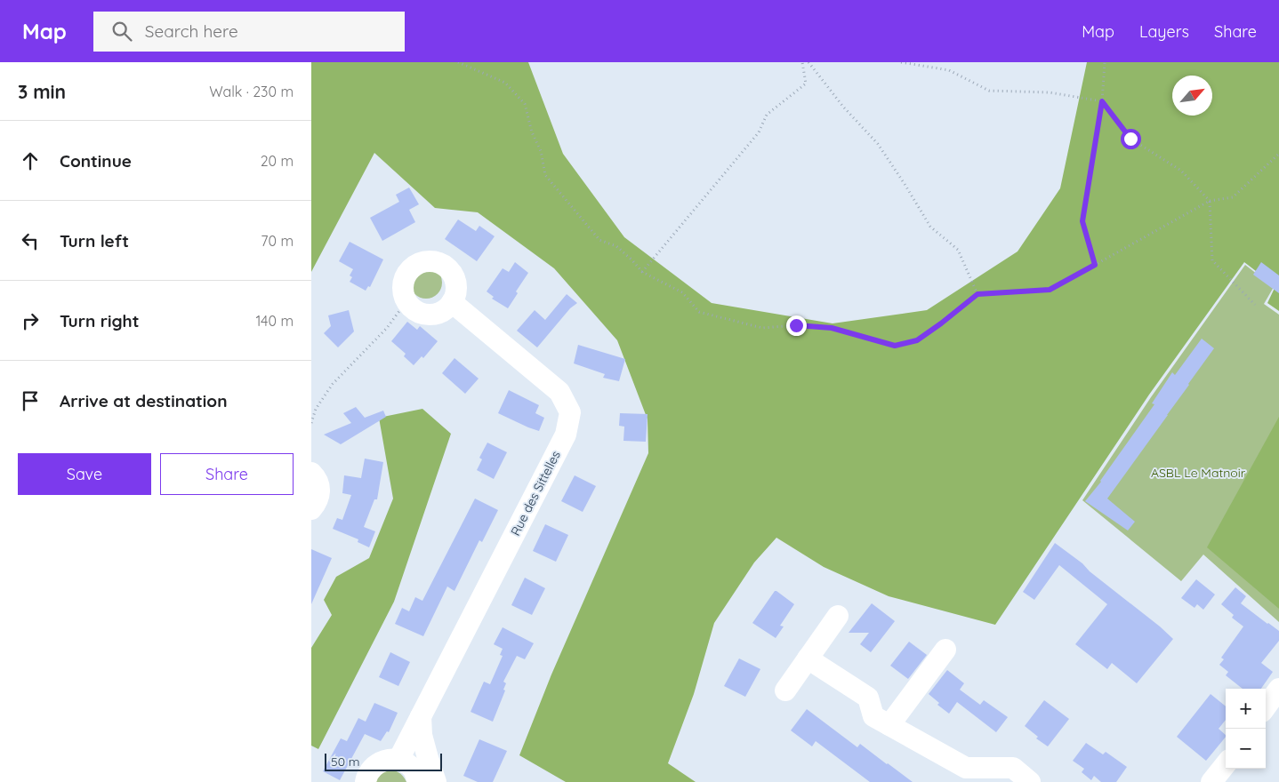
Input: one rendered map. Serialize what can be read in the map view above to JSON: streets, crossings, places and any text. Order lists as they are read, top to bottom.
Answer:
{
  "streets": {
    "street": ["Rue des Sittelles"]
  },
  "parks": ["ASBL Le Matnoir"],
  "scale_bar": "50 m",
  "north": "top right",
  "page": {
    "header": "Map",
    "search": "Search here",
    "nav": ["Map", "Layers", "Share"],
    "heading": ["3 min", "Walk · 230 m"],
    "list": [
      ["Continue", "20 m"],
      ["Turn left", "70 m"],
      ["Turn right", "140 m"],
      "Arrive at destination"
    ],
    "buttons": ["Save", "Share"],
    "map_buttons": ["+", "−"],
    "scale": "50 m"
  }
}
